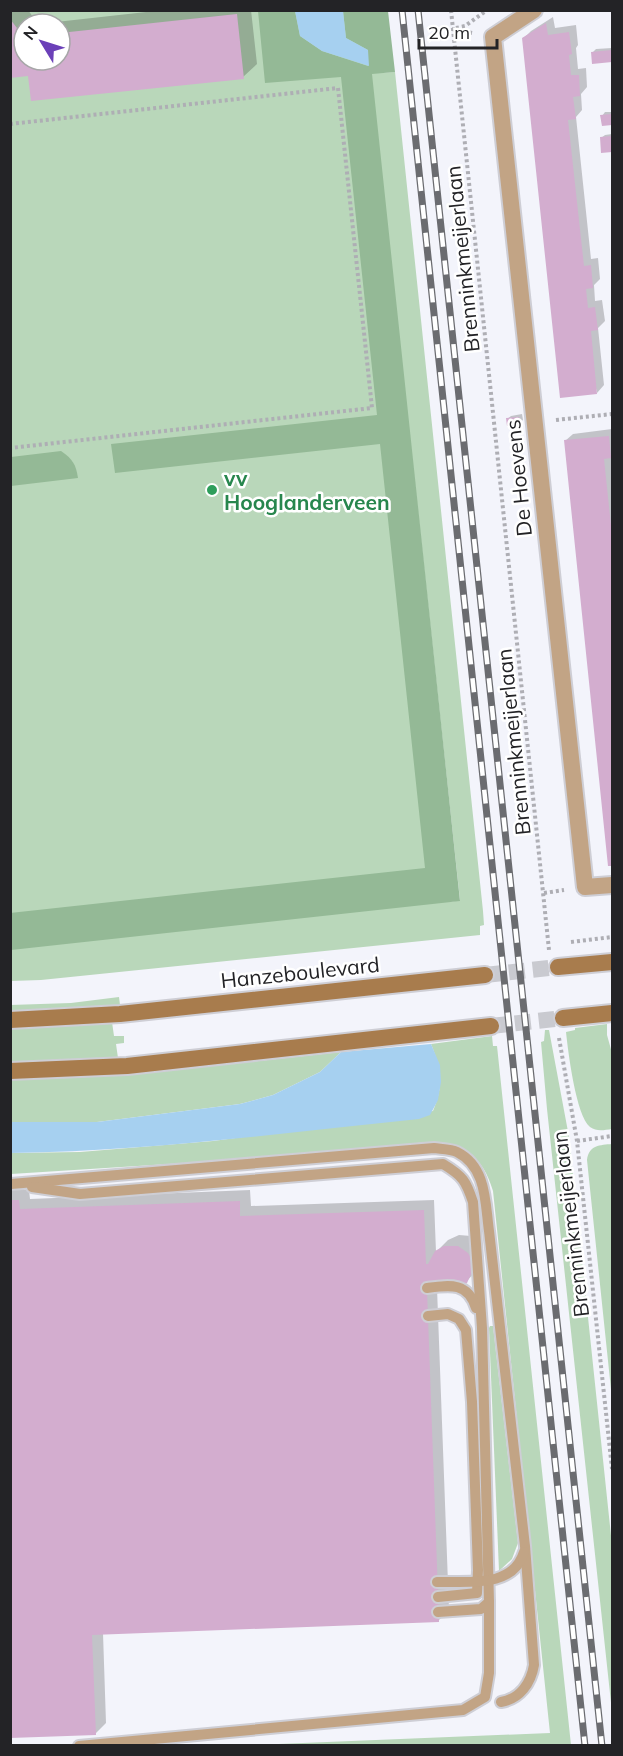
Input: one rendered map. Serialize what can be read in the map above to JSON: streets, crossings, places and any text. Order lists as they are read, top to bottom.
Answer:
{
  "streets": {
    "main road": ["Hanzeboulevard"],
    "street": ["De Hoevens"],
    "path": ["Brenninkmeijerlaan"]
  },
  "places": ["vv Hooglanderveen"],
  "scale_bar": "20 m",
  "north": "top left"
}
